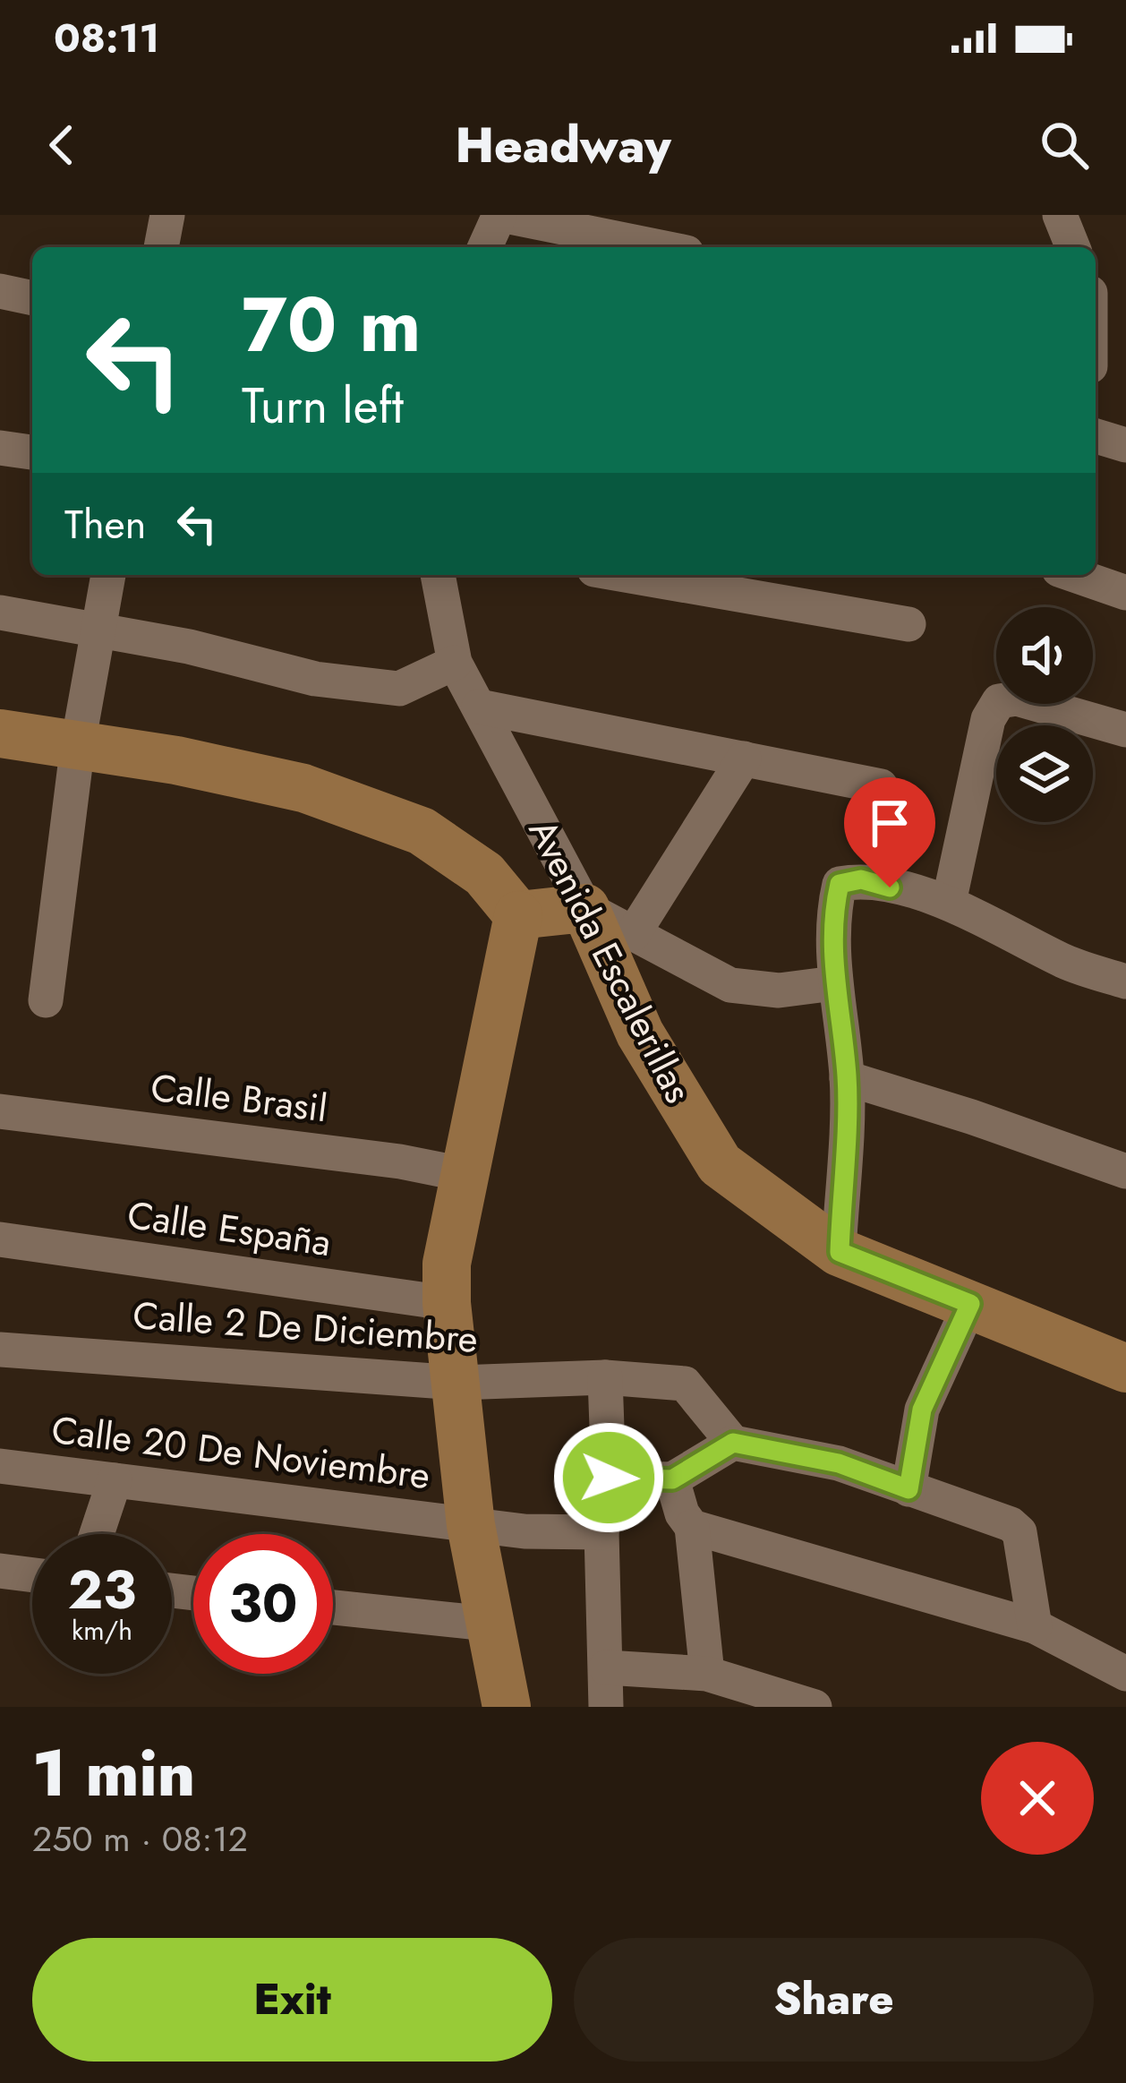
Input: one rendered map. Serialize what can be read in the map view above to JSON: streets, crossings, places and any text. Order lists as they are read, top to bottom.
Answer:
{
  "streets": {
    "main road": ["Avenida Escalerillas"],
    "street": [
      "Calle Brasil",
      "Calle España",
      "Calle 2 De Diciembre",
      "Calle 20 De Noviembre"
    ]
  },
  "page": {
    "status": "08:11",
    "header": "Headway",
    "turn": ["70 m", "Turn left"],
    "then": "Then",
    "speed": "23 km/h",
    "limit": "30",
    "heading": ["1 min", "250 m · 08:12"],
    "buttons": ["Exit", "Share"]
  }
}
